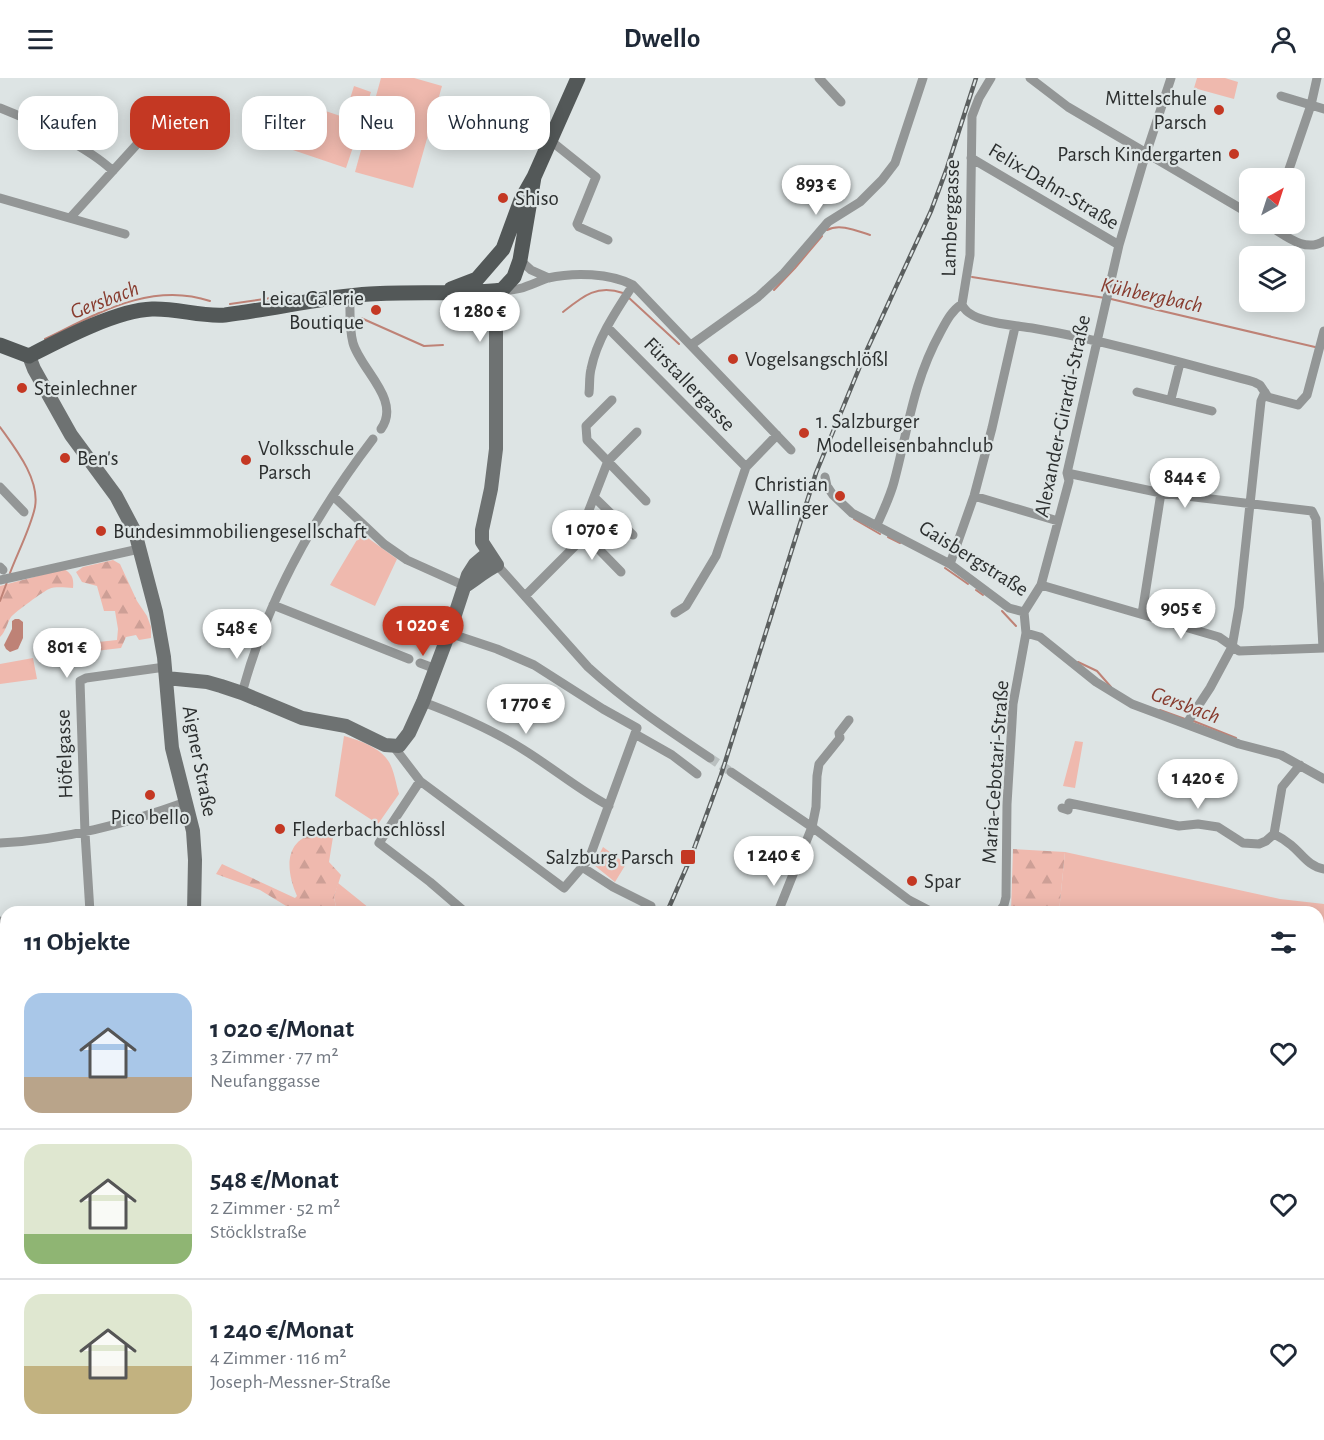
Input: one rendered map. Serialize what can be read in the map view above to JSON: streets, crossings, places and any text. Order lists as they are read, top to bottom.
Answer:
{
  "streets": {
    "street": [
      "Felix-Dahn-Straße",
      "Lamberggasse",
      "Fürstallergasse",
      "Alexander-Girardi-Straße",
      "Gaisbergstraße",
      "Höfelgasse",
      "Aigner Straße",
      "Maria-Cebotari-Straße"
    ]
  },
  "crossings": [
    ["Felix-Dahn-Straße", "Lamberggasse"],
    ["Felix-Dahn-Straße", "Alexander-Girardi-Straße"],
    ["Lamberggasse", "Gaisbergstraße"],
    ["Alexander-Girardi-Straße", "Gaisbergstraße"],
    ["Gaisbergstraße", "Maria-Cebotari-Straße"],
    ["Höfelgasse", "Aigner Straße"]
  ],
  "water": ["Kühbergbach", "Gersbach"],
  "places": {
    "other": [
      "Mittelschule Parsch",
      "Parsch Kindergarten",
      "Shiso",
      "Leica Galerie Boutique",
      "Vogelsangschlößl",
      "Steinlechner",
      "1. Salzburger Modelleisenbahnclub",
      "Ben's",
      "Volksschule Parsch",
      "Christian Wallinger",
      "Bundesimmobiliengesellschaft",
      "Pico bello",
      "Flederbachschlössl",
      "Spar"
    ],
    "transit": ["Salzburg Parsch"]
  },
  "north": "top right",
  "page": {
    "header": "Dwello",
    "chip": [
      "Kaufen",
      "Mieten",
      "Filter",
      "Neu",
      "Wohnung"
    ],
    "price": [
      "893 €",
      "1 280 €",
      "844 €",
      "1 070 €",
      "905 €",
      "1 020 €",
      "548 €",
      "801 €",
      "1 770 €",
      "1 420 €",
      "1 240 €"
    ],
    "heading": "11 Objekte",
    "list": [
      {
        "name": "1 020 €/Monat",
        "note": "3 Zimmer · 77 m² · Neufanggasse"
      },
      {
        "name": "548 €/Monat",
        "note": "2 Zimmer · 52 m² · Stöcklstraße"
      },
      {
        "name": "1 240 €/Monat",
        "note": "4 Zimmer · 116 m² · Joseph-Messner-Straße"
      }
    ]
  }
}
